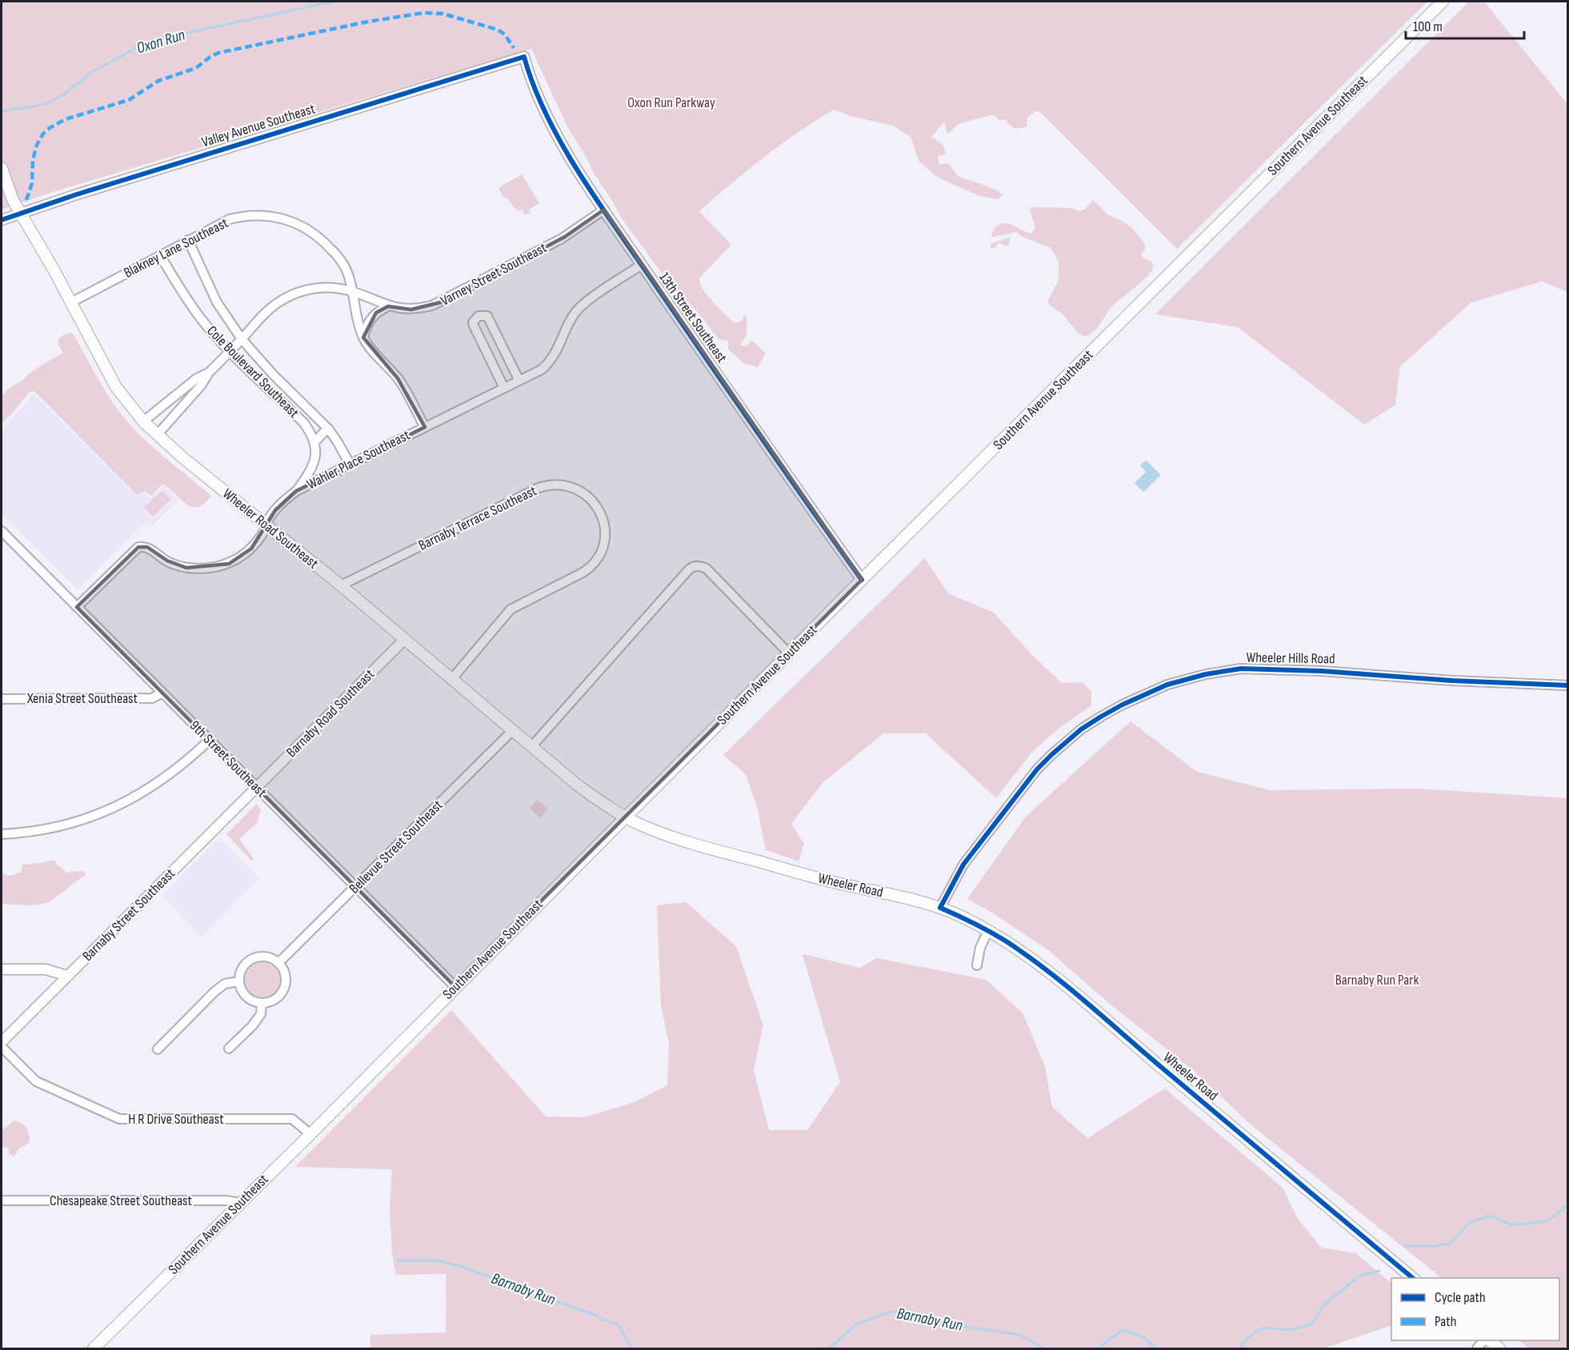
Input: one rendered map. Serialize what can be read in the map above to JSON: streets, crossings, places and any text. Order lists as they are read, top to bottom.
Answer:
{
  "streets": {
    "main road": ["Southern Avenue Southeast", "Wheeler Road Southeast", "Wheeler Road"],
    "street": [
      "Valley Avenue Southeast",
      "Blakney Lane Southeast",
      "Varney Street Southeast",
      "13th Street Southeast",
      "Cole Boulevard Southeast",
      "Wahler Place Southeast",
      "Barnaby Terrace Southeast",
      "Wheeler Hills Road",
      "Xenia Street Southeast",
      "Barnaby Road Southeast",
      "9th Street Southeast",
      "Bellevue Street Southeast",
      "Barnaby Street Southeast",
      "H R Drive Southeast",
      "Chesapeake Street Southeast"
    ]
  },
  "crossings": [
    ["Valley Avenue Southeast", "13th Street Southeast"],
    ["Valley Avenue Southeast", "Wheeler Road Southeast"],
    ["Southern Avenue Southeast", "13th Street Southeast"],
    ["Southern Avenue Southeast", "Wheeler Road Southeast"],
    ["Southern Avenue Southeast", "9th Street Southeast"],
    ["Southern Avenue Southeast", "Wheeler Road"],
    ["Southern Avenue Southeast", "H R Drive Southeast"],
    ["Southern Avenue Southeast", "Chesapeake Street Southeast"],
    ["Blakney Lane Southeast", "Varney Street Southeast"],
    ["Blakney Lane Southeast", "Cole Boulevard Southeast"],
    ["Blakney Lane Southeast", "Wahler Place Southeast"],
    ["Blakney Lane Southeast", "Wheeler Road Southeast"],
    ["Varney Street Southeast", "13th Street Southeast"],
    ["Varney Street Southeast", "Cole Boulevard Southeast"],
    ["Varney Street Southeast", "Wheeler Road Southeast"],
    ["13th Street Southeast", "Wahler Place Southeast"],
    ["Cole Boulevard Southeast", "Wahler Place Southeast"],
    ["Wahler Place Southeast", "Wheeler Road Southeast"],
    ["Wahler Place Southeast", "9th Street Southeast"],
    ["Barnaby Terrace Southeast", "Wheeler Road Southeast"],
    ["Wheeler Road Southeast", "Barnaby Road Southeast"],
    ["Wheeler Road Southeast", "Bellevue Street Southeast"],
    ["Wheeler Road Southeast", "Wheeler Road"],
    ["Wheeler Hills Road", "Wheeler Road"],
    ["Xenia Street Southeast", "9th Street Southeast"],
    ["Barnaby Road Southeast", "9th Street Southeast"],
    ["Barnaby Road Southeast", "Barnaby Street Southeast"],
    ["9th Street Southeast", "Bellevue Street Southeast"],
    ["9th Street Southeast", "Barnaby Street Southeast"]
  ],
  "water": ["Oxon Run", "Barnaby Run"],
  "parks": ["Oxon Run Parkway", "Barnaby Run Park"],
  "legend": ["Cycle path", "Path"],
  "scale_bar": "100 m"
}
